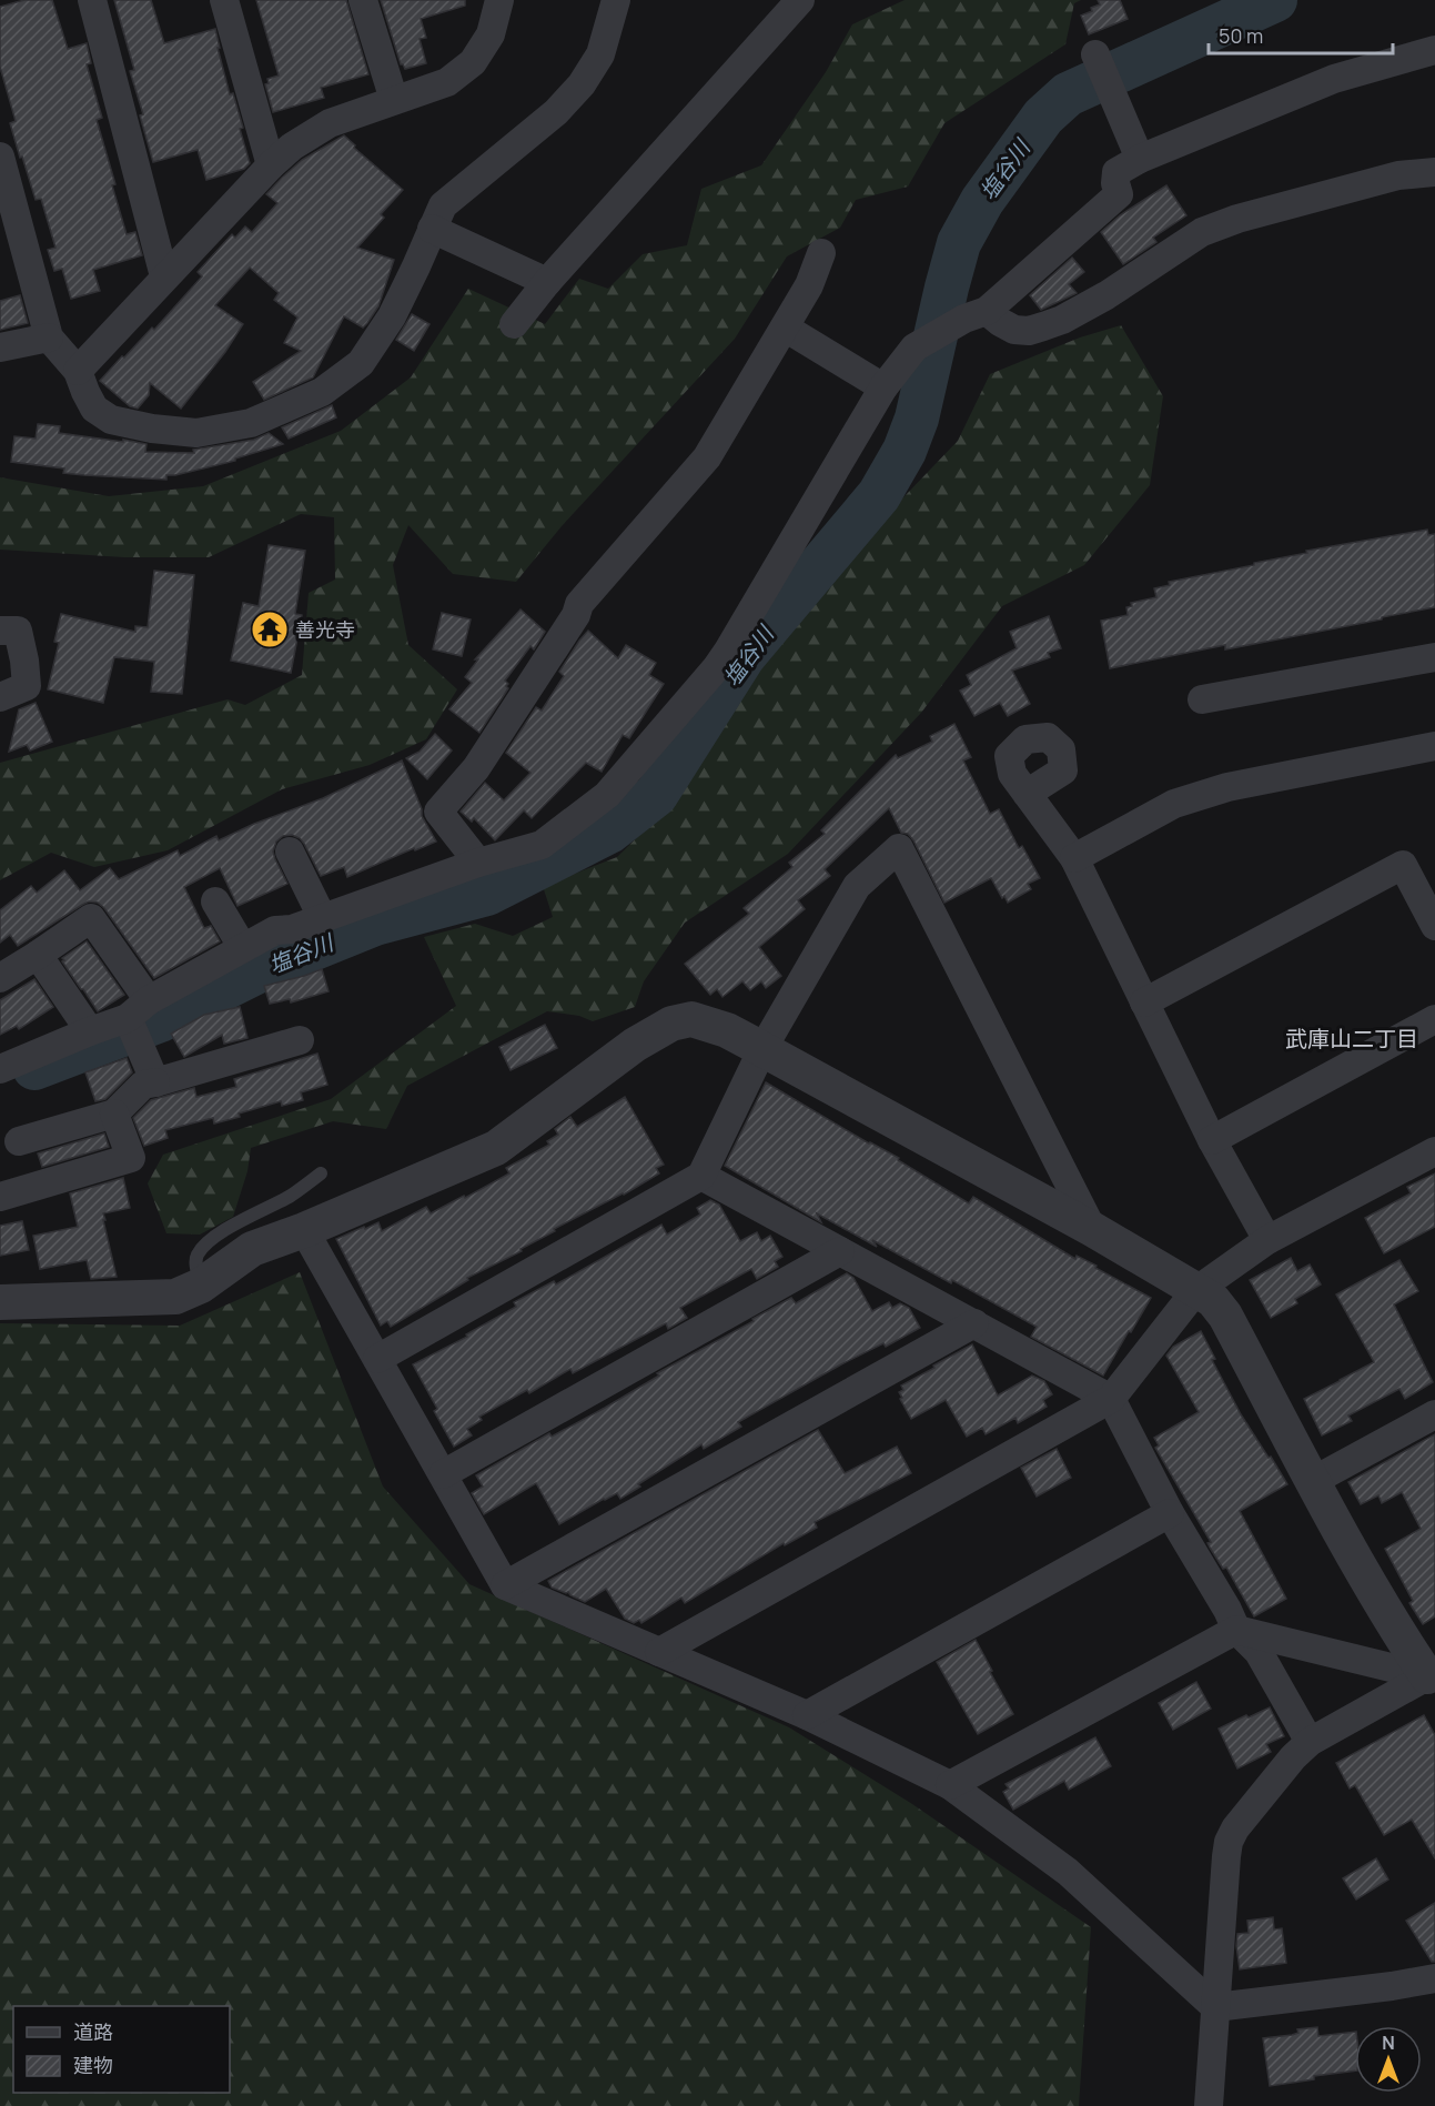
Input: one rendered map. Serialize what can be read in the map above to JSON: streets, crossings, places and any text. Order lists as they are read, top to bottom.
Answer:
{
  "districts": ["武庫山二丁目"],
  "water": ["塩谷川"],
  "places": {
    "temple": ["善光寺"]
  },
  "legend": ["道路", "建物"],
  "scale_bar": "50 m",
  "north": "top"
}
